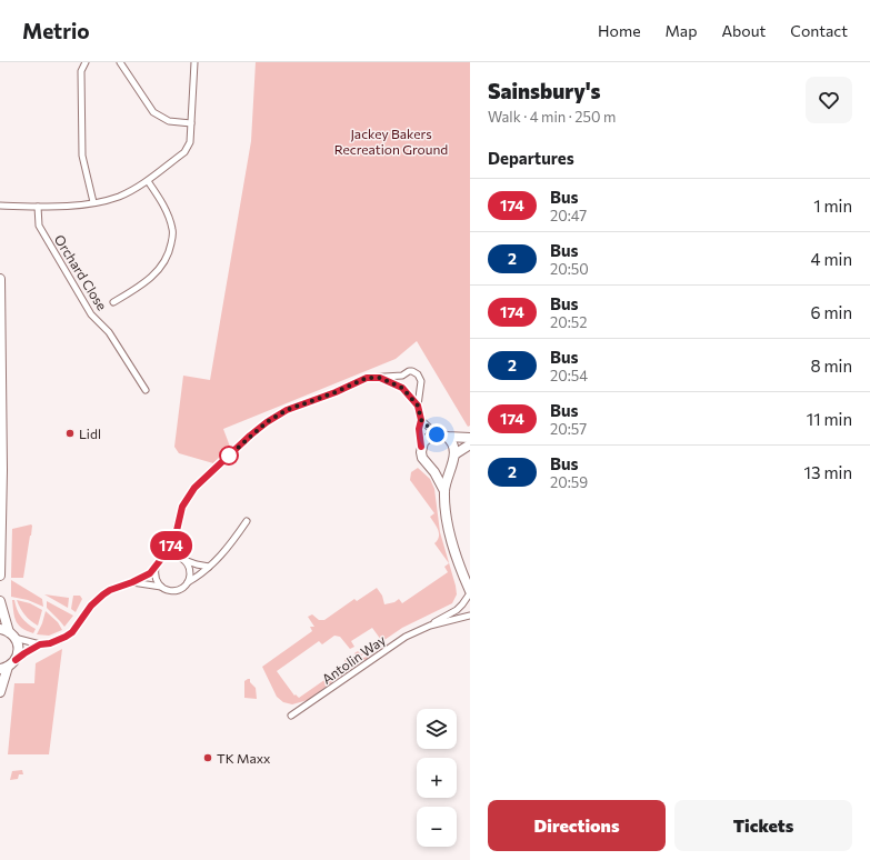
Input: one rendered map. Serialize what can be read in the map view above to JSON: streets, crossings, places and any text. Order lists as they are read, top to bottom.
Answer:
{
  "streets": {
    "street": ["Orchard Close", "Antolin Way"]
  },
  "parks": ["Jackey Bakers Recreation Ground"],
  "places": ["Lidl", "TK Maxx"],
  "lines": ["bus line 174"],
  "page": {
    "header": "Metrio",
    "nav": [
      "Home",
      "Map",
      "About",
      "Contact"
    ],
    "on_map": "174",
    "heading": [
      ["Sainsbury's", "Walk · 4 min · 250 m"],
      "Departures"
    ],
    "list": [
      {
        "mark": "174",
        "name": "Bus",
        "note": "20:47",
        "value": "1 min"
      },
      {
        "mark": "2",
        "name": "Bus",
        "note": "20:50",
        "value": "4 min"
      },
      {
        "mark": "174",
        "name": "Bus",
        "note": "20:52",
        "value": "6 min"
      },
      {
        "mark": "2",
        "name": "Bus",
        "note": "20:54",
        "value": "8 min"
      },
      {
        "mark": "174",
        "name": "Bus",
        "note": "20:57",
        "value": "11 min"
      },
      {
        "mark": "2",
        "name": "Bus",
        "note": "20:59",
        "value": "13 min"
      }
    ],
    "map_buttons": ["+", "−"],
    "buttons": ["Directions", "Tickets"]
  }
}
